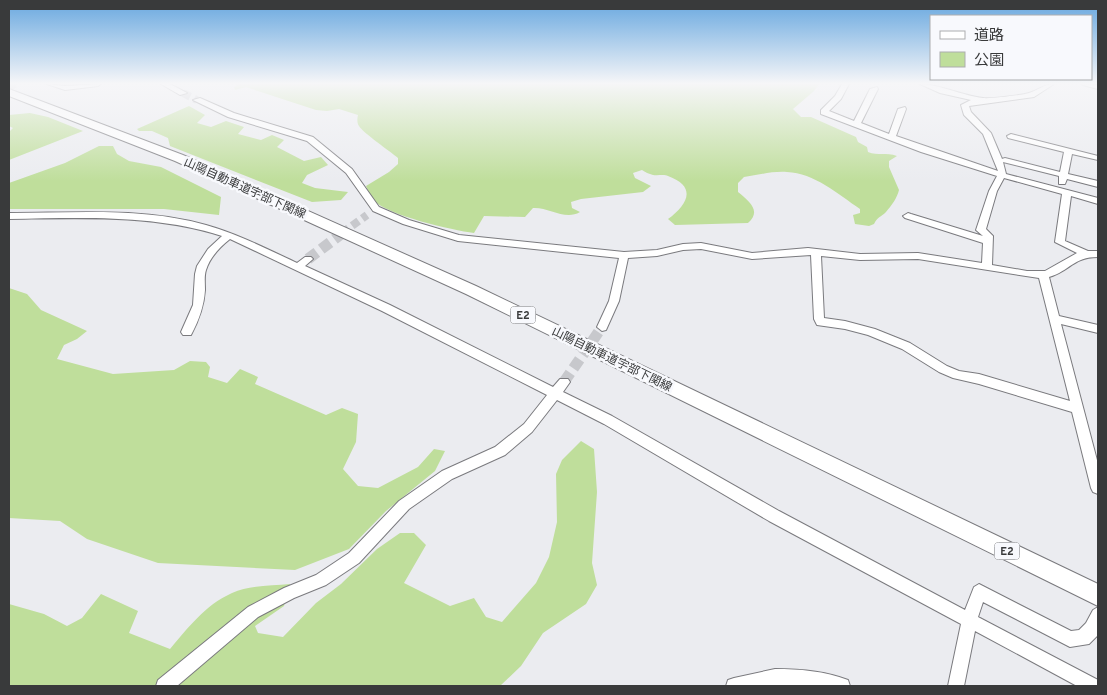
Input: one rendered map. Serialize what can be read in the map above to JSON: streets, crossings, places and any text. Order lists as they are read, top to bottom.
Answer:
{
  "streets": {
    "highway": ["山陽自動車道宇部下関線", "E2"]
  },
  "legend": ["道路", "公園"]
}
